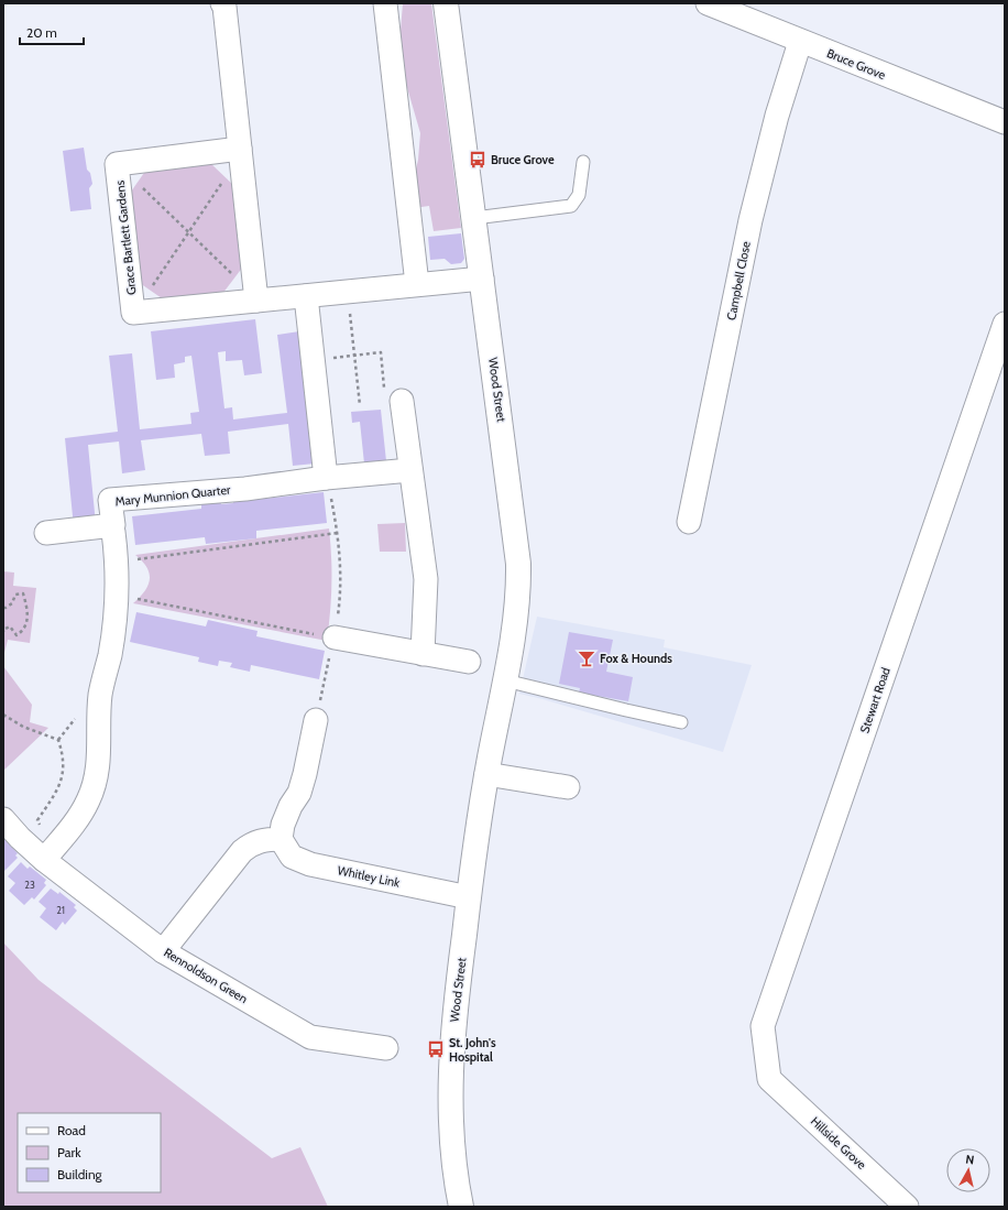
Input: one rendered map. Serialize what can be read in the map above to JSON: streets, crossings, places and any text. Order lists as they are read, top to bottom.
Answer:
{
  "streets": {
    "main road": ["Wood Street"],
    "street": [
      "Bruce Grove",
      "Grace Bartlett Gardens",
      "Campbell Close",
      "Mary Munnion Quarter",
      "Stewart Road",
      "Whitley Link",
      "Rennoldson Green",
      "Hillside Grove"
    ]
  },
  "crossings": [
    ["Bruce Grove", "Campbell Close"],
    ["Grace Bartlett Gardens", "Wood Street"],
    ["Wood Street", "Whitley Link"],
    ["Stewart Road", "Hillside Grove"]
  ],
  "places": {
    "bus stop": ["Bruce Grove", "St. John's Hospital"],
    "bar": ["Fox & Hounds"]
  },
  "house_numbers": ["23", "21"],
  "legend": ["Road", "Park", "Building"],
  "scale_bar": "20 m",
  "north": "top"
}
